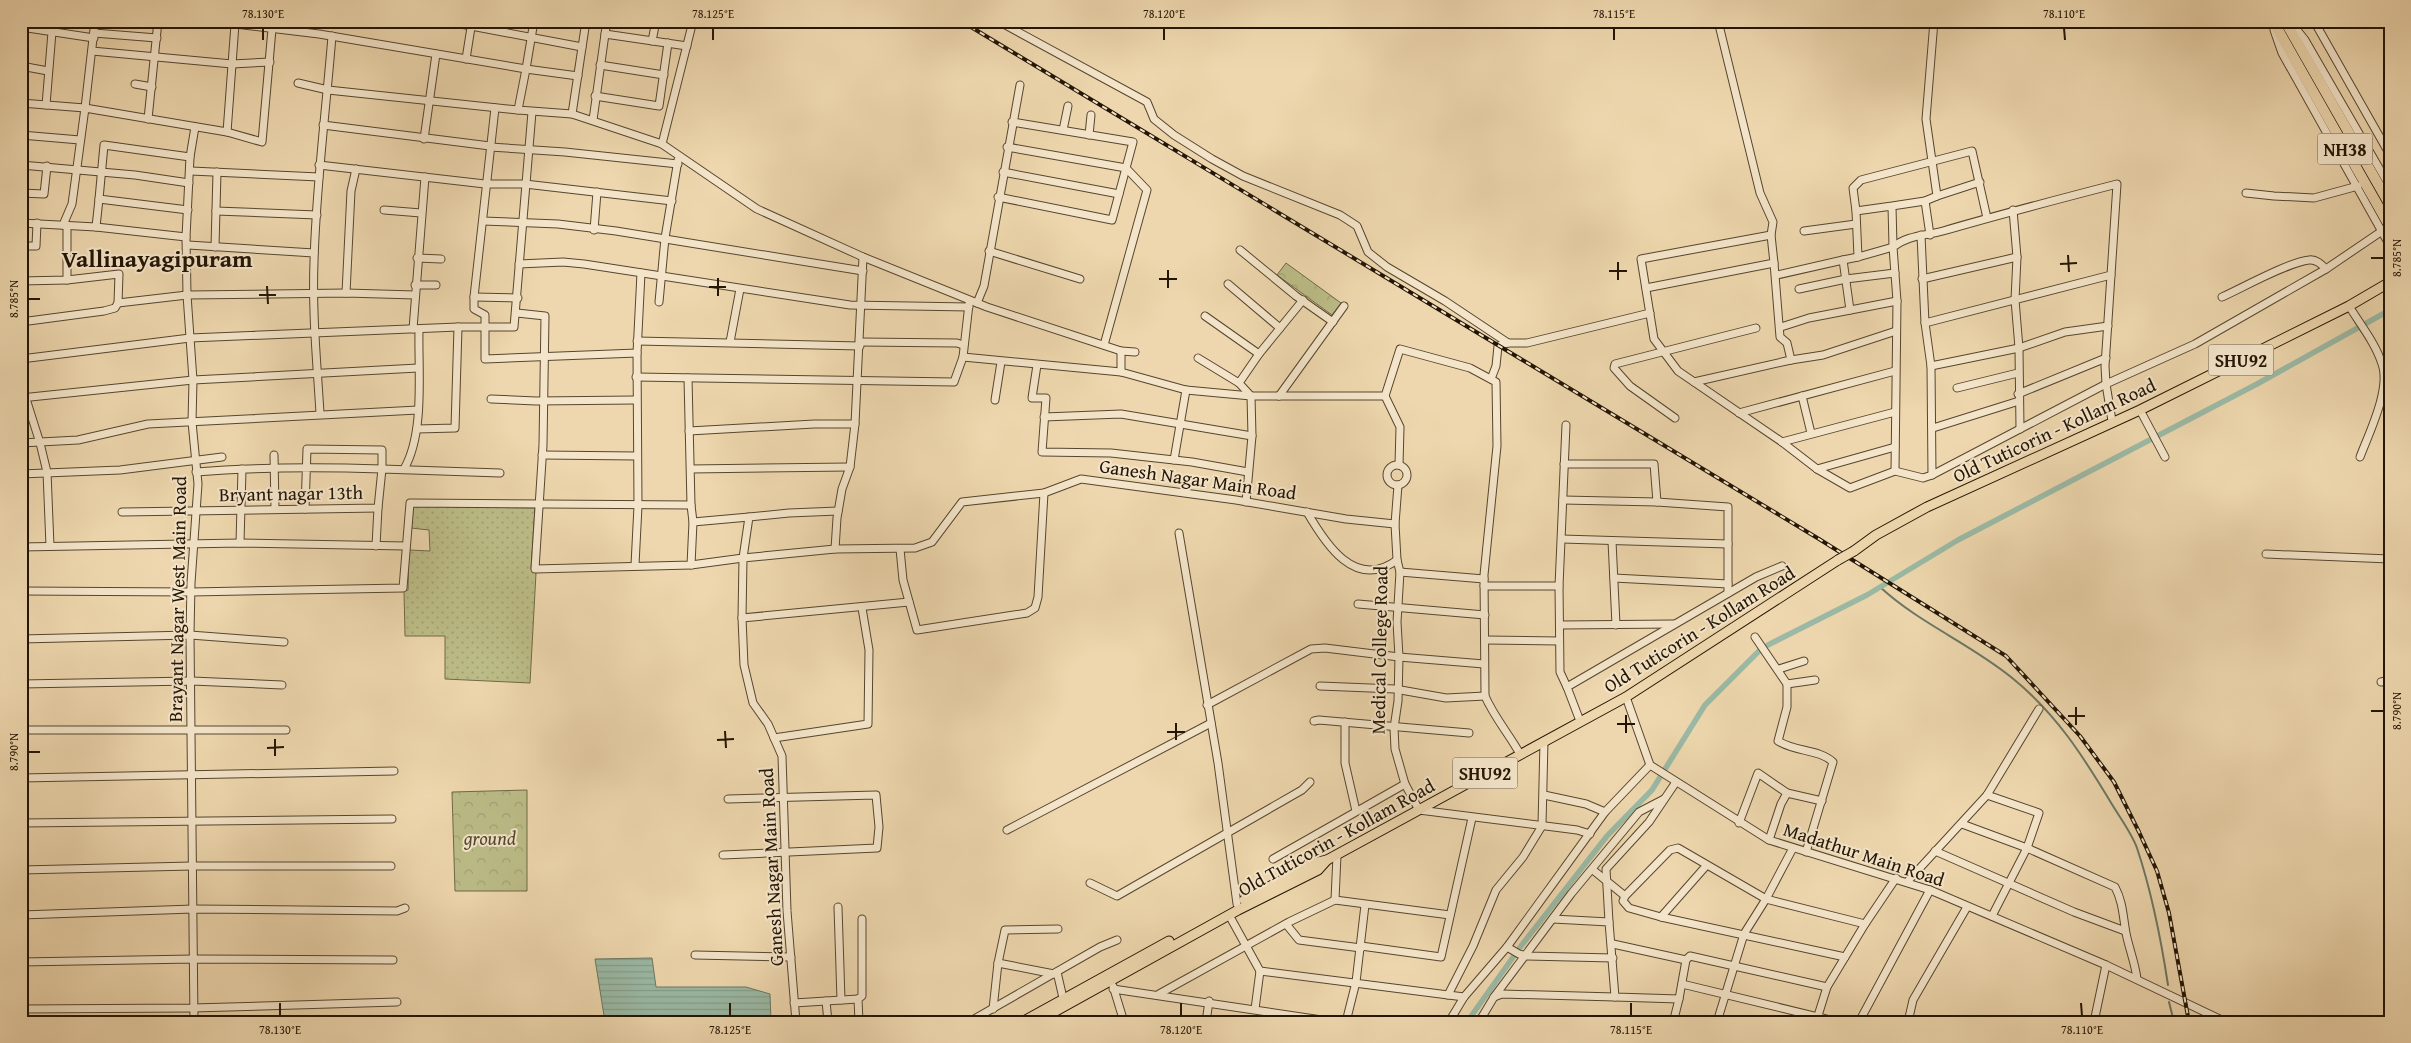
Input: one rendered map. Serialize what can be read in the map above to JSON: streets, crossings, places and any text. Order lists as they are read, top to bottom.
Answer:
{
  "streets": {
    "highway": ["NH38"],
    "main road": ["SHU92", "Old Tuticorin - Kollam Road"],
    "street": [
      "Ganesh Nagar Main Road",
      "Bryant nagar 13th",
      "Brayant Nagar West Main Road",
      "Medical College Road",
      "Madathur Main Road"
    ]
  },
  "crossings": [
    ["Old Tuticorin - Kollam Road", "Medical College Road"],
    ["Ganesh Nagar Main Road", "Medical College Road"],
    ["Bryant nagar 13th", "Brayant Nagar West Main Road"]
  ],
  "districts": ["Vallinayagipuram"],
  "parks": ["ground"],
  "coordinates": [
    "78.130°E",
    "78.125°E",
    "78.120°E",
    "78.115°E",
    "78.110°E",
    "8.785°N",
    "8.790°N"
  ]
}
